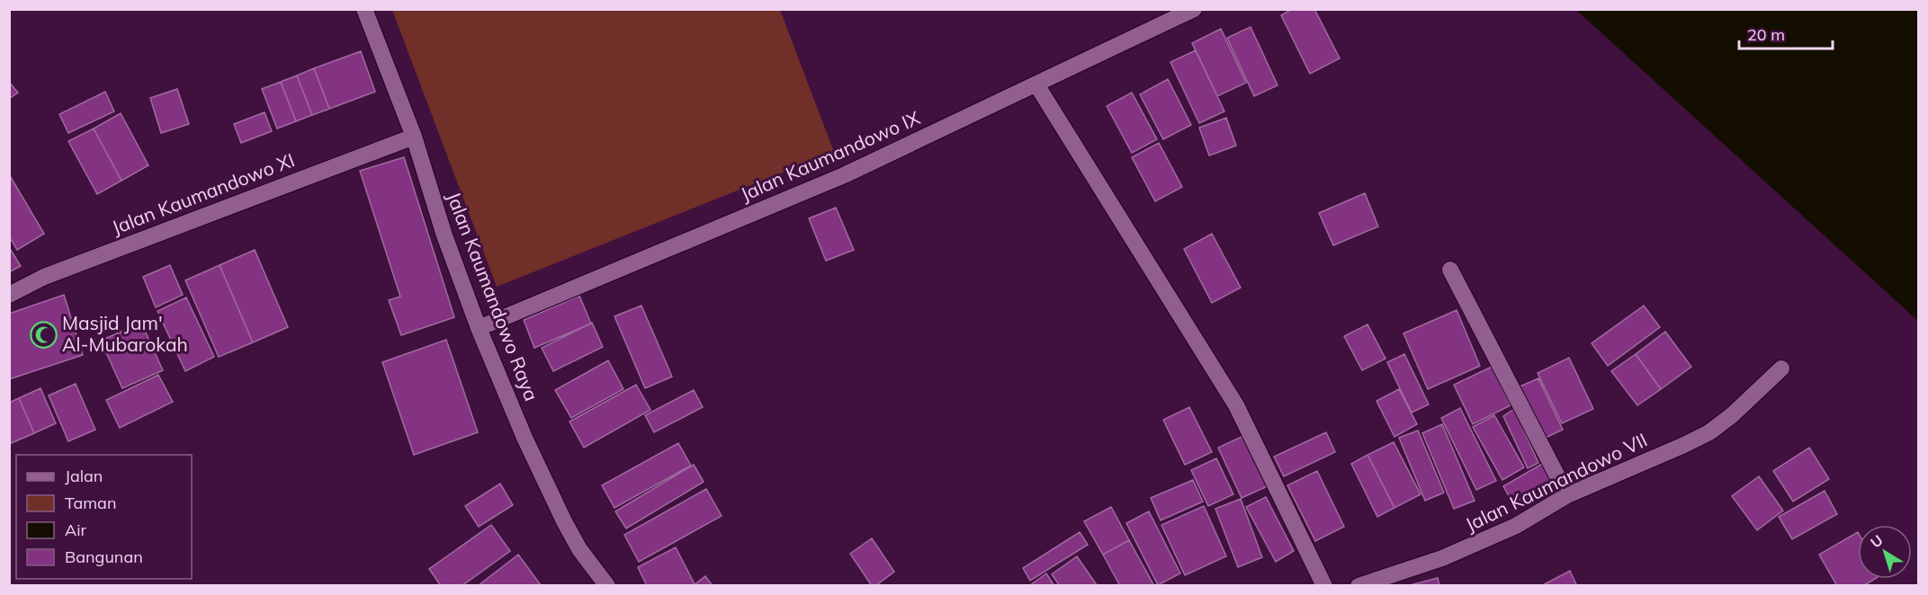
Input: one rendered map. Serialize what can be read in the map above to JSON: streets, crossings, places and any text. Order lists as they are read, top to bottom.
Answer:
{
  "streets": {
    "street": [
      "Jalan Kaumandowo IX",
      "Jalan Kaumandowo XI",
      "Jalan Kaumandowo Raya",
      "Jalan Kaumandowo VII"
    ]
  },
  "crossings": [
    ["Jalan Kaumandowo IX", "Jalan Kaumandowo Raya"],
    ["Jalan Kaumandowo XI", "Jalan Kaumandowo Raya"]
  ],
  "places": {
    "mosque": ["Masjid Jam' Al-Mubarokah"]
  },
  "legend": [
    "Jalan",
    "Taman",
    "Air",
    "Bangunan"
  ],
  "scale_bar": "20 m",
  "north": "top left"
}
